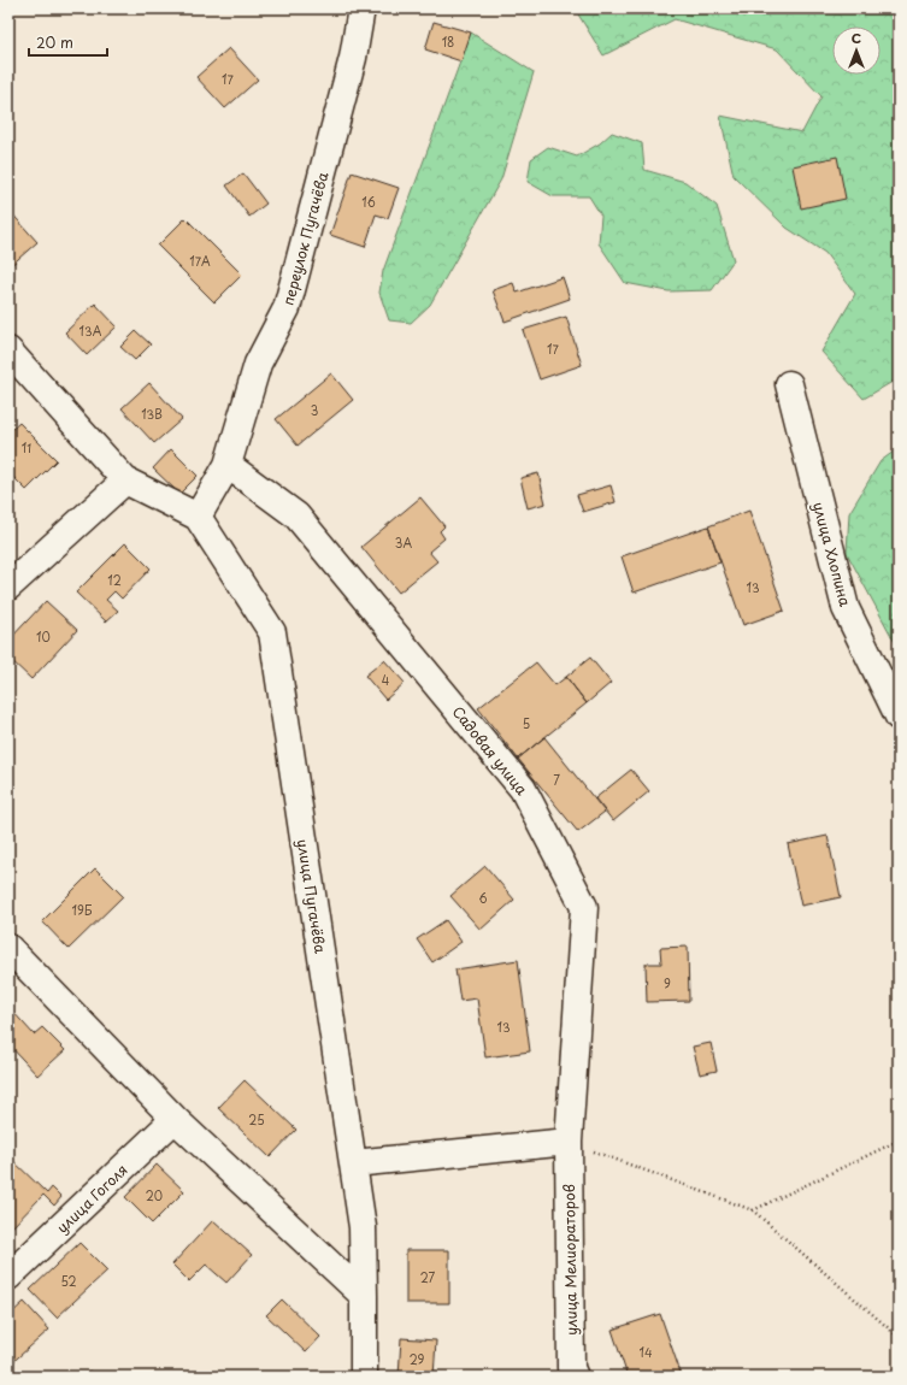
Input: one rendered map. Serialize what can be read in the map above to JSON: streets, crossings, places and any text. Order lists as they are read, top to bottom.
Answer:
{
  "streets": {
    "street": [
      "переулок Пугачёва",
      "улица Хлопина",
      "Садовая улица",
      "улица Пугачёва",
      "улица Гоголя",
      "улица Мелиораторов"
    ]
  },
  "crossings": [
    ["переулок Пугачёва", "Садовая улица"],
    ["переулок Пугачёва", "улица Пугачёва"],
    ["Садовая улица", "улица Мелиораторов"]
  ],
  "house_numbers": [
    "18",
    "17",
    "16",
    "17А",
    "13А",
    "17",
    "3",
    "13В",
    "11",
    "3А",
    "12",
    "13",
    "10",
    "4",
    "5",
    "7",
    "6",
    "19Б",
    "9",
    "13",
    "25",
    "20",
    "27",
    "52",
    "14",
    "29"
  ],
  "scale_bar": "20 m",
  "north": "top"
}
